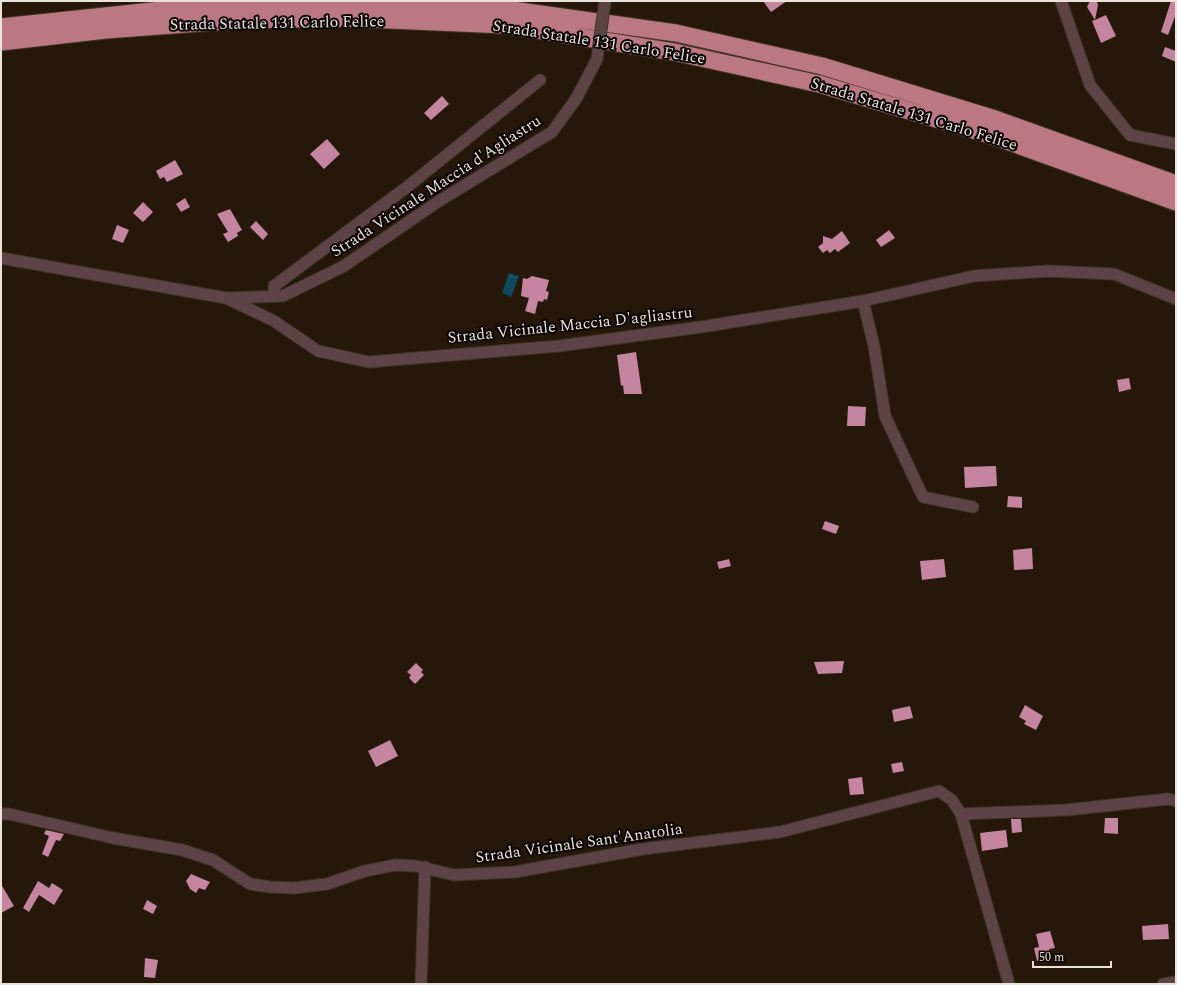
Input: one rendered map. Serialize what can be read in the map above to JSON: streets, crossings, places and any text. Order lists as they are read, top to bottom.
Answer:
{
  "streets": {
    "highway": ["Strada Statale 131 Carlo Felice"],
    "street": ["Strada Vicinale Maccia d'Agliastru", "Strada Vicinale Maccia D'agliastru", "Strada Vicinale Sant'Anatolia"]
  },
  "crossings": [
    ["Strada Vicinale Maccia d'Agliastru", "Strada Vicinale Maccia D'agliastru"]
  ],
  "scale_bar": "50 m"
}
